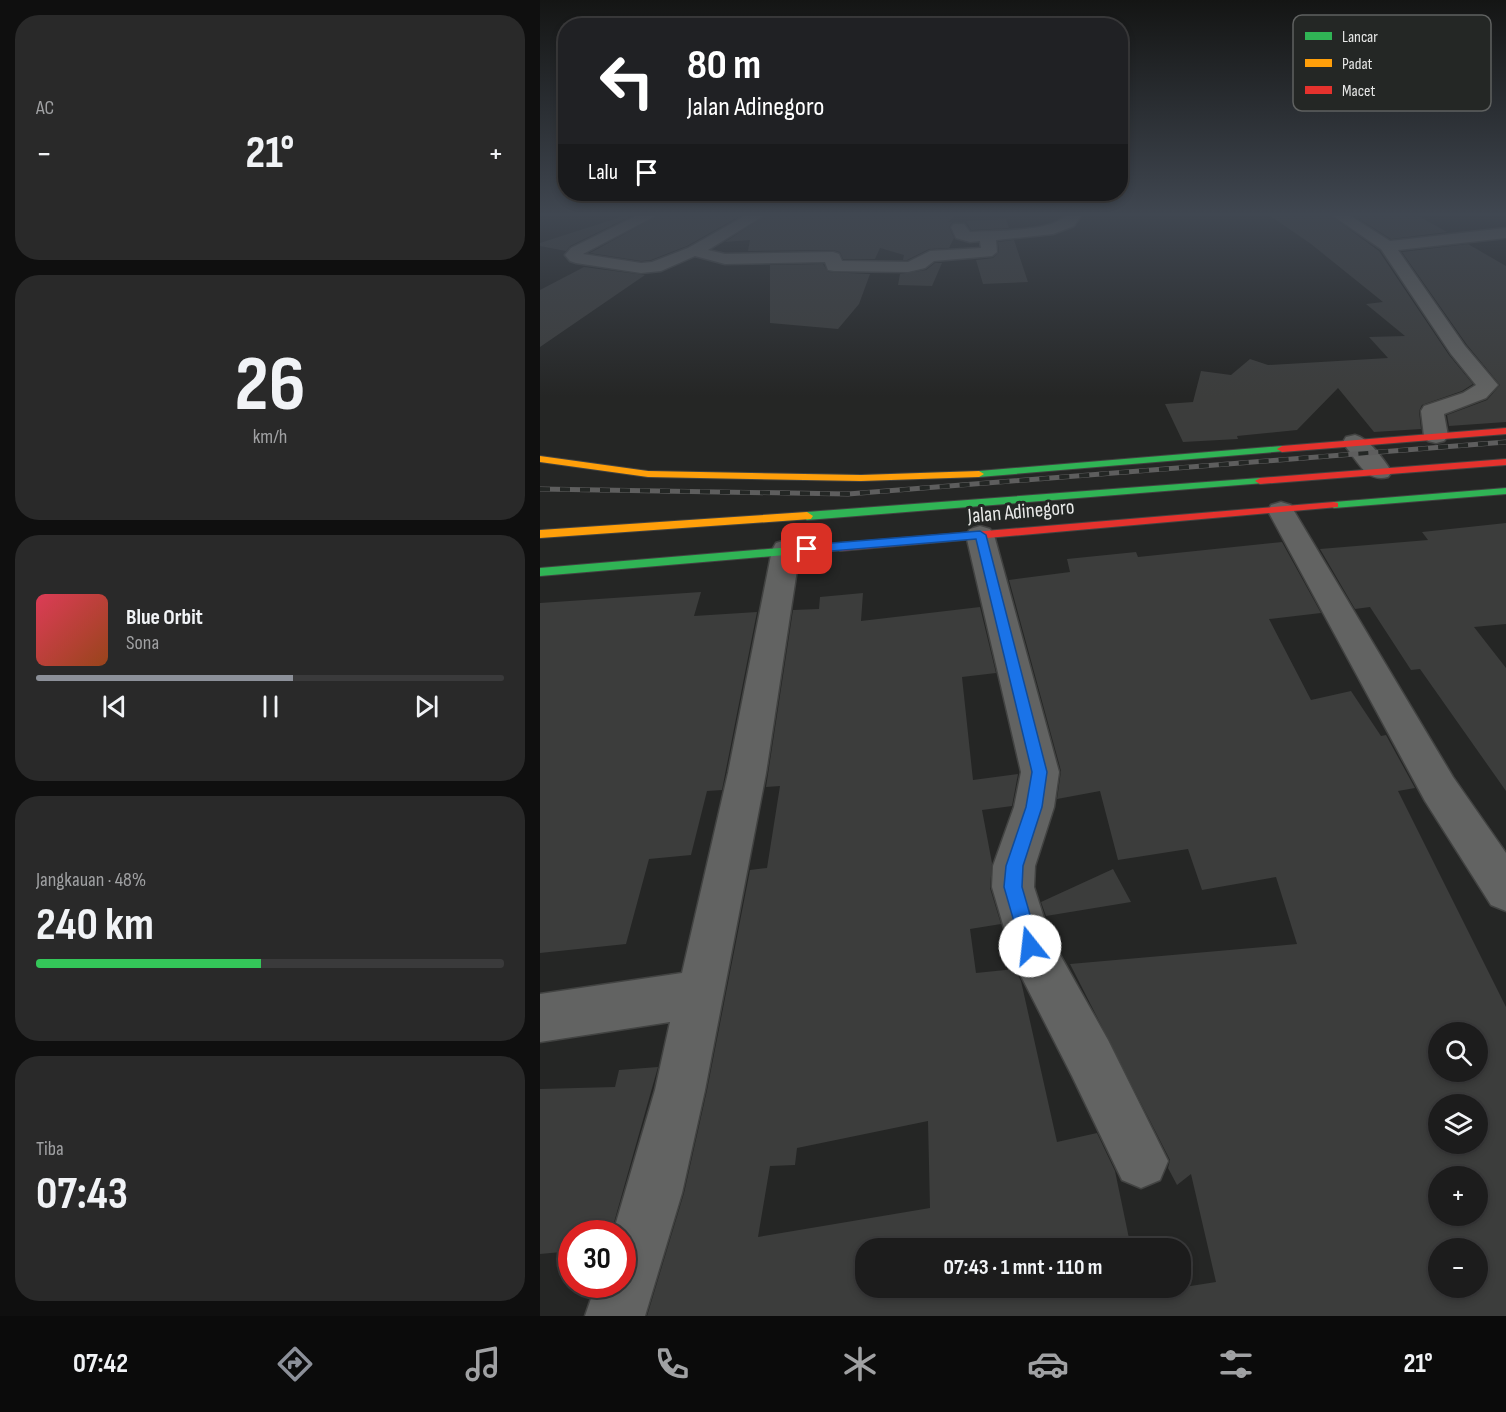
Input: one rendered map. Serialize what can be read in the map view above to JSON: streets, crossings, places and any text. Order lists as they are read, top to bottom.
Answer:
{
  "streets": {
    "main road": ["Jalan Adinegoro"]
  },
  "legend": ["Lancar", "Padat", "Macet"],
  "page": {
    "tile": [
      "AC",
      ["26", "km/h"],
      ["Jangkauan · 48%", "240 km"],
      ["Tiba", "07:43"]
    ],
    "turn": ["80 m", "Jalan Adinegoro"],
    "heat": ["−", "21°", "+"],
    "then": "Lalu",
    "song": ["Blue Orbit", "Sona"],
    "map_buttons": ["+", "−"],
    "limit": "30",
    "trip": "07:43 · 1 mnt · 110 m",
    "tabs": ["07:42", "21°"]
  }
}
